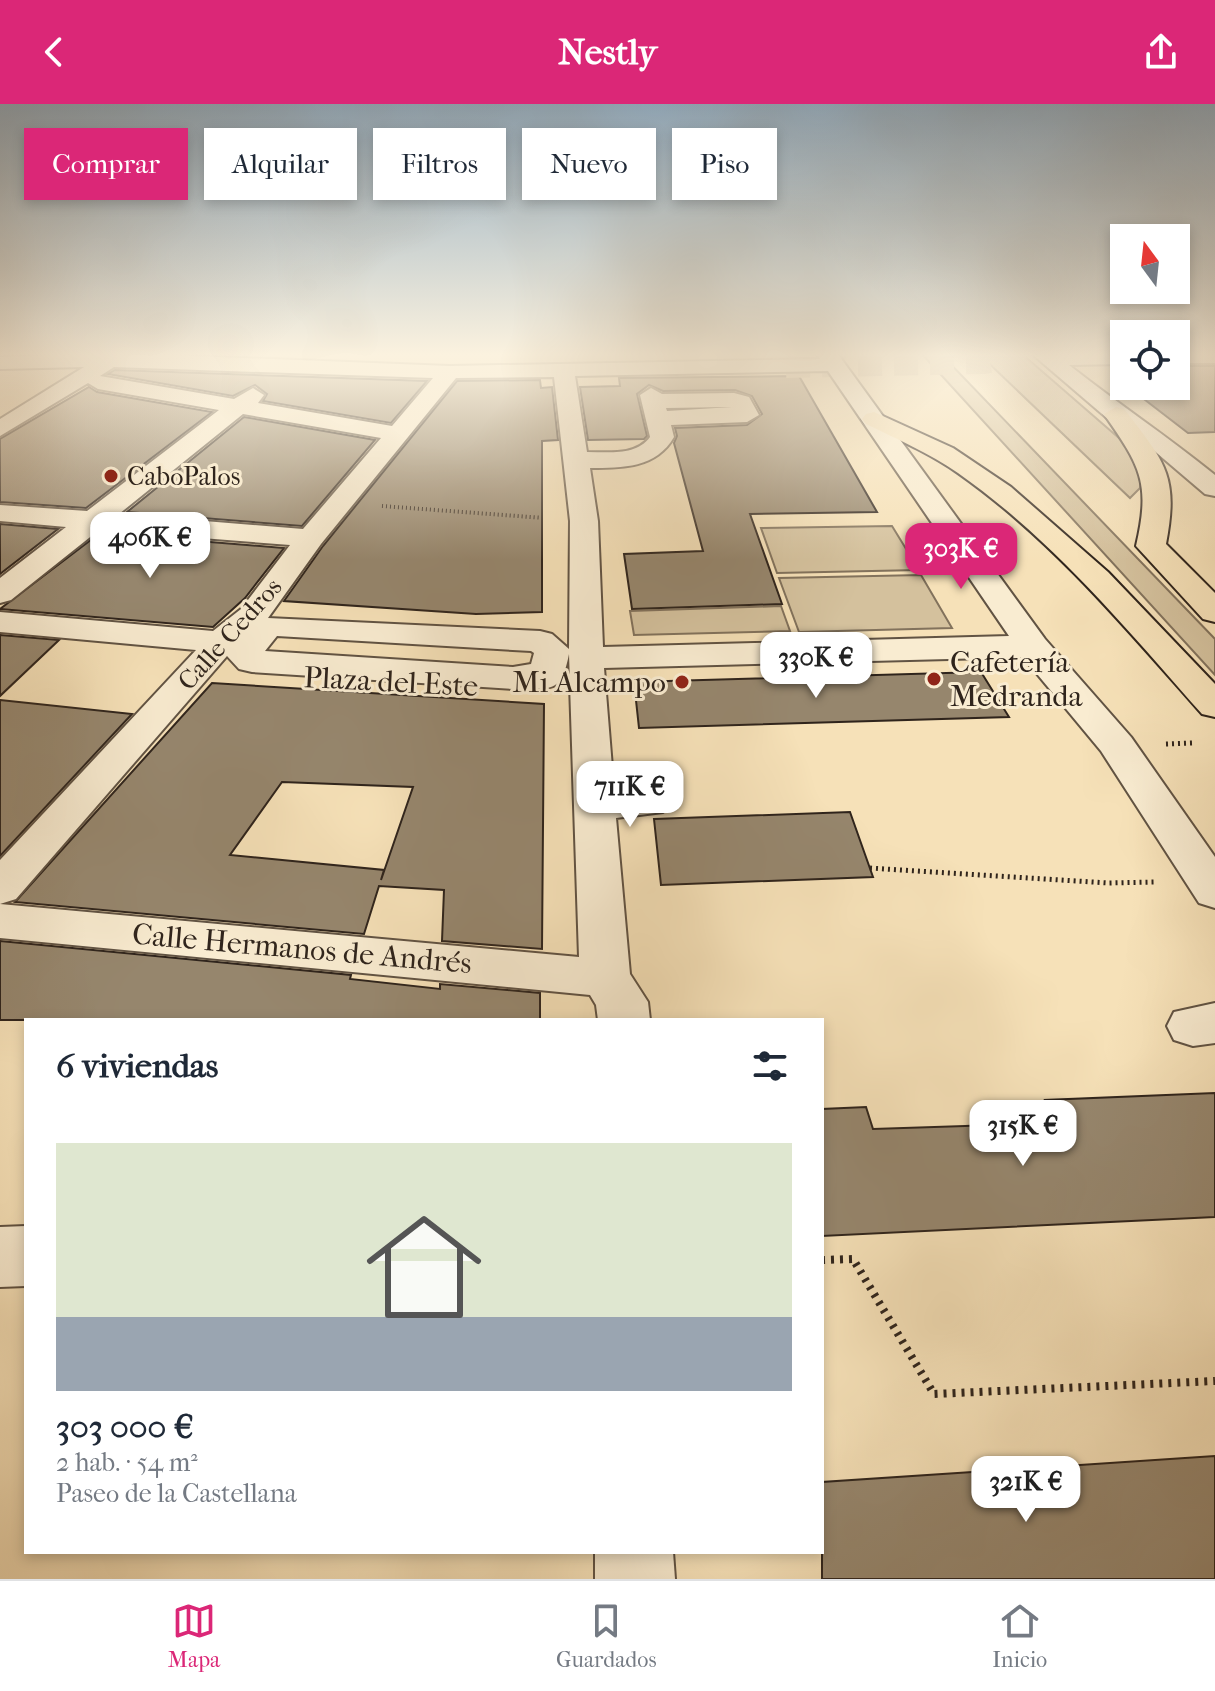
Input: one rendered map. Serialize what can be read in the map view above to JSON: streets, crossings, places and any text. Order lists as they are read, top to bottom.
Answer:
{
  "streets": {
    "street": ["Calle Cedros", "Plaza del Este", "Calle Hermanos de Andrés"]
  },
  "crossings": [
    ["Calle Cedros", "Plaza del Este"]
  ],
  "places": ["CaboPalos", "Cafetería Medranda", "Mi Alcampo"],
  "north": "top",
  "page": {
    "header": "Nestly",
    "chip": [
      "Comprar",
      "Alquilar",
      "Filtros",
      "Nuevo",
      "Piso"
    ],
    "price": [
      "406K €",
      "303K €",
      "330K €",
      "711K €",
      "315K €",
      "321K €"
    ],
    "heading": "6 viviendas",
    "list": [
      {
        "name": "303 000 €",
        "note": "2 hab. · 54 m² · Paseo de la Castellana"
      }
    ],
    "tabs": ["Mapa", "Guardados", "Inicio"]
  }
}
